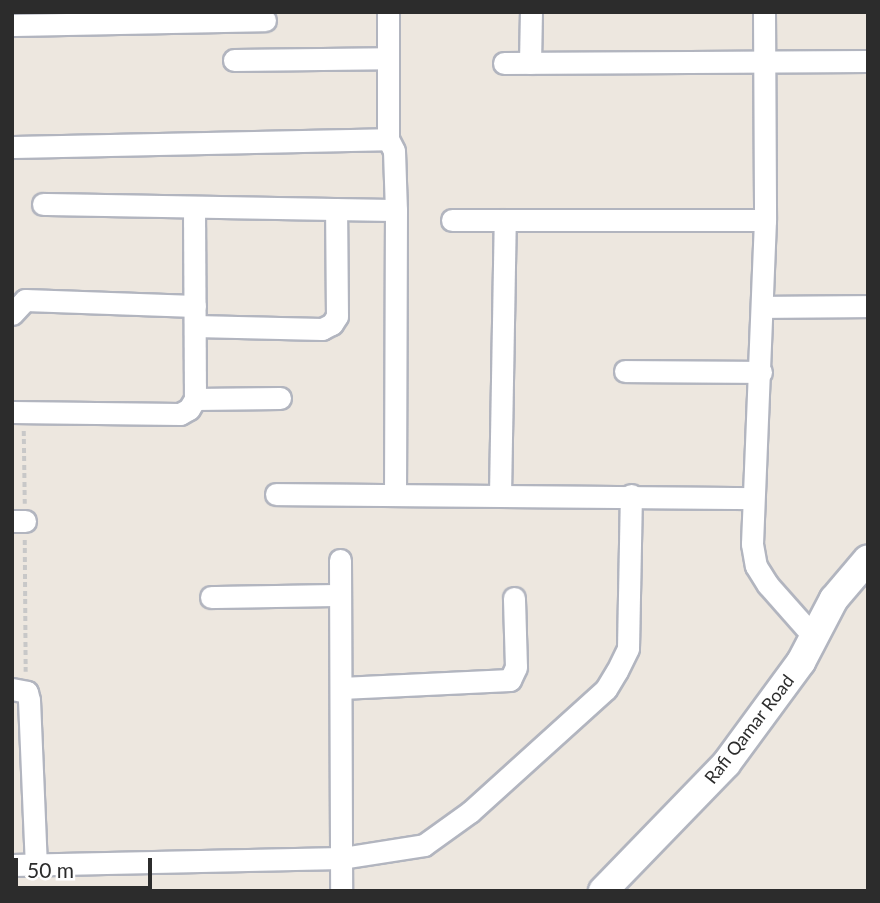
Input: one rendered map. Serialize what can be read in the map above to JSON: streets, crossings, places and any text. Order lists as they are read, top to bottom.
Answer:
{
  "streets": {
    "street": ["Rafi Qamar Road"]
  },
  "scale_bar": "50 m"
}
